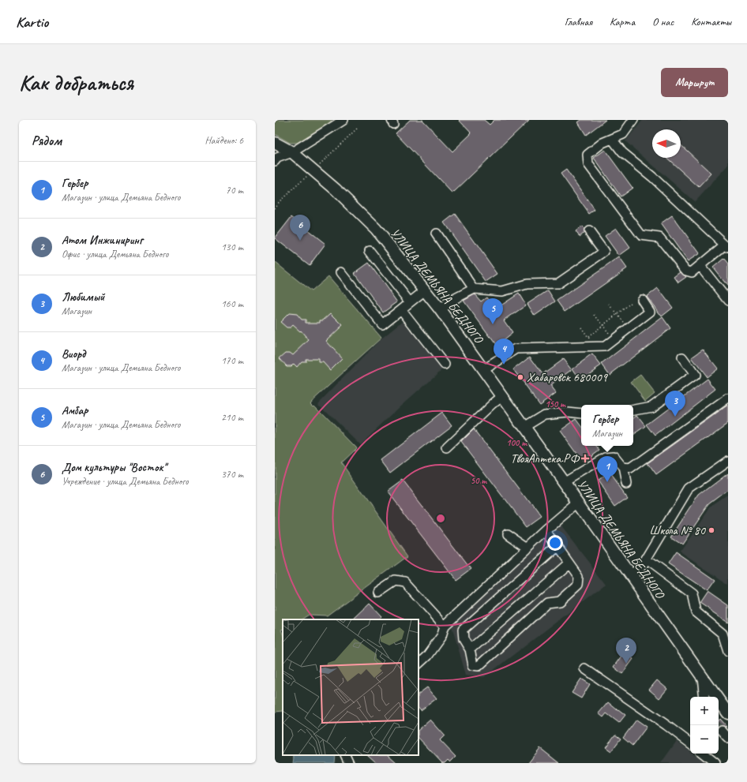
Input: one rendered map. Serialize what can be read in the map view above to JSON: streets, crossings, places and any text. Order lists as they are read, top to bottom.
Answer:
{
  "streets": {
    "main road": ["УЛИЦА ДЕМЬЯНА БЕДНОГО"]
  },
  "places": {
    "other": ["Хабаровск 680009", "Школа № 80"],
    "health": ["ТвояАптека.РФ"]
  },
  "north": "left",
  "page": {
    "header": "Kartio",
    "nav": [
      "Главная",
      "Карта",
      "О нас",
      "Контакты"
    ],
    "buttons": "Маршрут",
    "title": "Как добраться",
    "heading": ["Рядом", "Найдено: 6"],
    "list": [
      {
        "mark": "1",
        "name": "Гербер",
        "note": "Магазин · улица Демьяна Бедного",
        "value": "70 m"
      },
      {
        "mark": "2",
        "name": "Атом Инжиниринг",
        "note": "Офис · улица Демьяна Бедного",
        "value": "130 m"
      },
      {
        "mark": "3",
        "name": "Любимый",
        "note": "Магазин",
        "value": "160 m"
      },
      {
        "mark": "4",
        "name": "Виорд",
        "note": "Магазин · улица Демьяна Бедного",
        "value": "170 m"
      },
      {
        "mark": "5",
        "name": "Амбар",
        "note": "Магазин · улица Демьяна Бедного",
        "value": "210 m"
      },
      {
        "mark": "6",
        "name": "Дом культуры \"Восток\"",
        "note": "Учреждение · улица Демьяна Бедного",
        "value": "370 m"
      }
    ],
    "pins": [
      "6",
      "5",
      "4",
      "3",
      "1",
      "2"
    ],
    "popup": ["Гербер", "Магазин"],
    "map_buttons": ["+", "−"]
  },
  "rings": ["150 m", "100 m", "50 m"]
}
